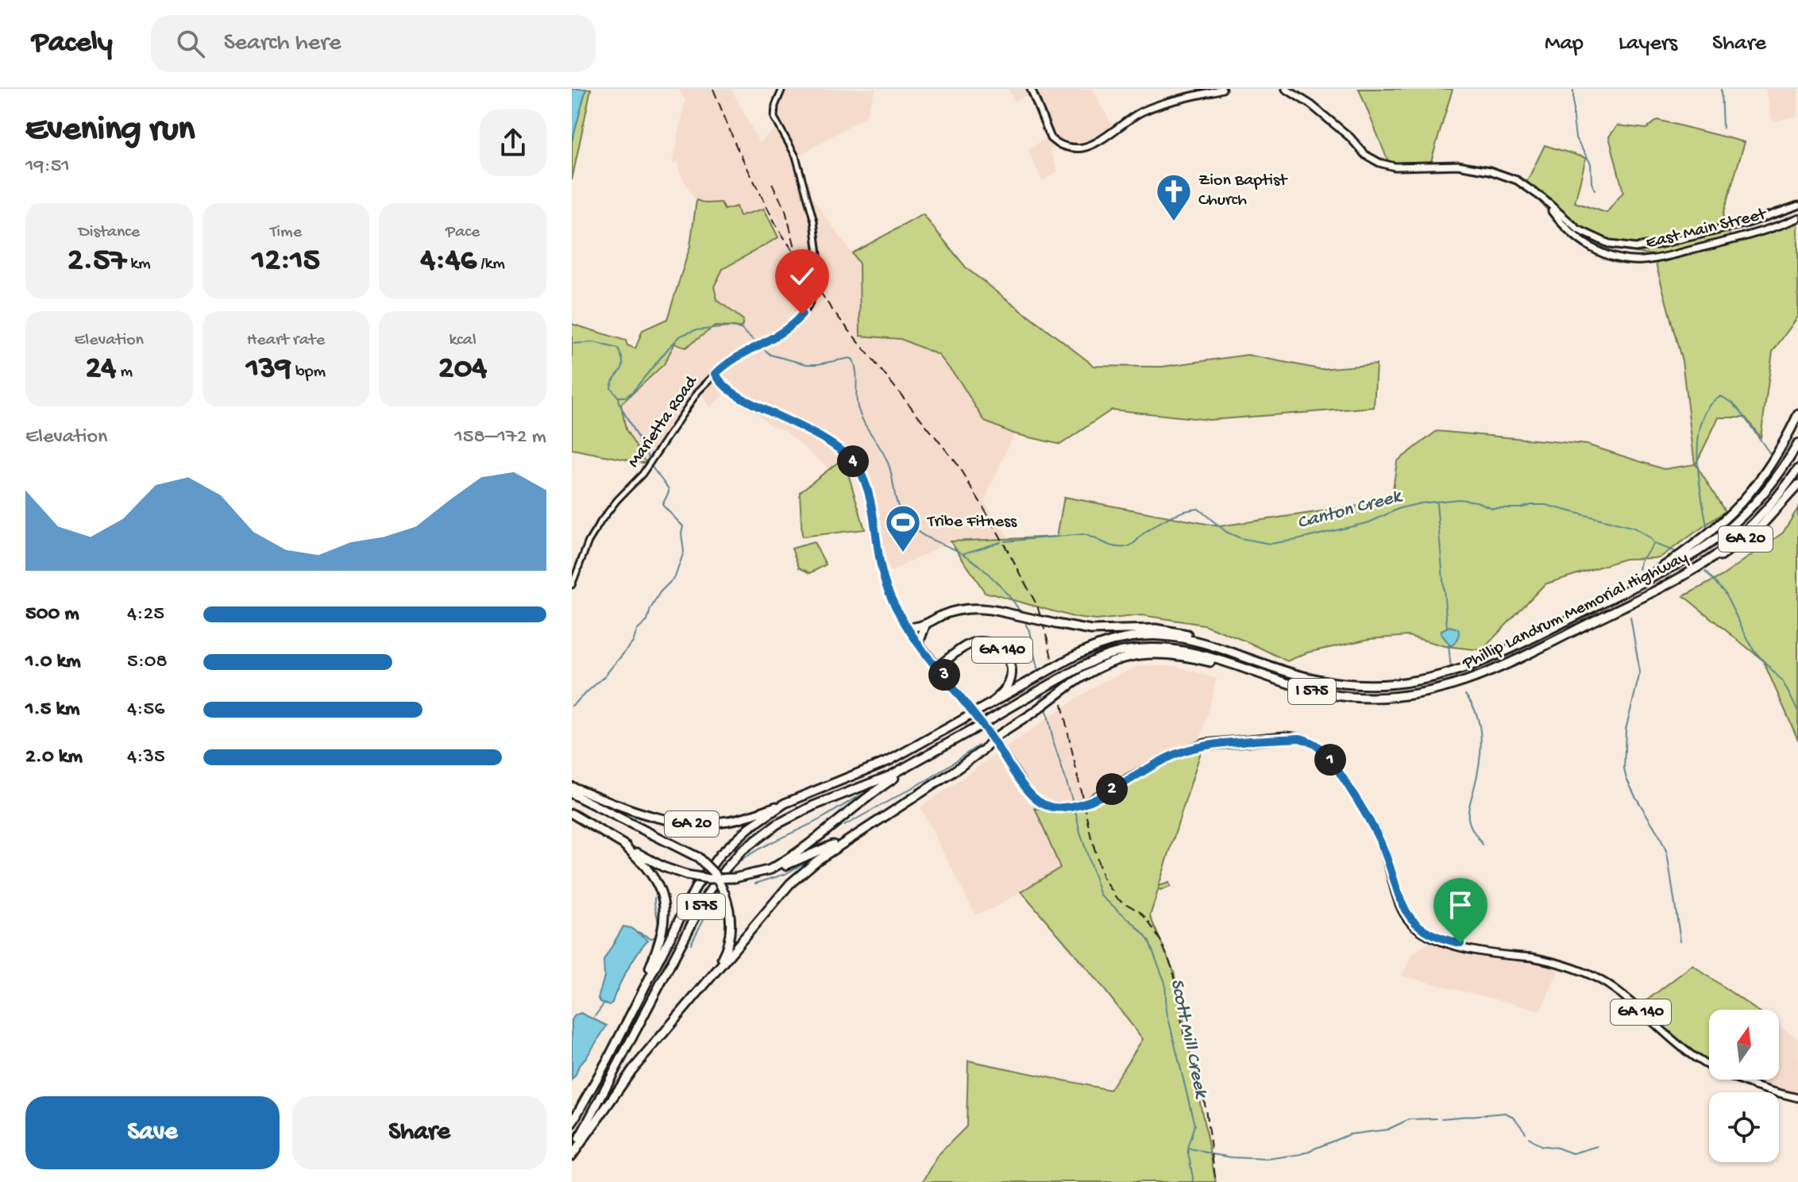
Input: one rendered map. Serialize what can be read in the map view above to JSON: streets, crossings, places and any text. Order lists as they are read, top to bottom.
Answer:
{
  "streets": {
    "highway": [
      "GA 20",
      "Phillip Landrum Memorial Highway",
      "GA 140",
      "I 575"
    ],
    "main road": ["East Main Street"],
    "street": ["Marietta Road"]
  },
  "crossings": [
    ["GA 20", "Phillip Landrum Memorial Highway"],
    ["Phillip Landrum Memorial Highway", "GA 140"]
  ],
  "water": ["Canton Creek", "Scott Mill Creek"],
  "places": {
    "church": ["Zion Baptist Church"],
    "sports": ["Tribe Fitness"]
  },
  "north": "top",
  "page": {
    "header": "Pacely",
    "search": "Search here",
    "nav": ["Map", "Layers", "Share"],
    "heading": ["Evening run", "19:51"],
    "stats": [
      ["Distance", "2.57 km"],
      ["Time", "12:15"],
      ["Pace", "4:46 /km"],
      ["Elevation", "24 m"],
      ["Heart rate", "139 bpm"],
      ["kcal", "204"]
    ],
    "chart": ["Elevation", "158–172 m"],
    "pins": [
      "4",
      "3",
      "1",
      "2"
    ],
    "list": [
      {
        "name": "500 m",
        "note": "4:25"
      },
      {
        "name": "1.0 km",
        "note": "5:08"
      },
      {
        "name": "1.5 km",
        "note": "4:56"
      },
      {
        "name": "2.0 km",
        "note": "4:35"
      }
    ],
    "buttons": ["Save", "Share"]
  }
}
